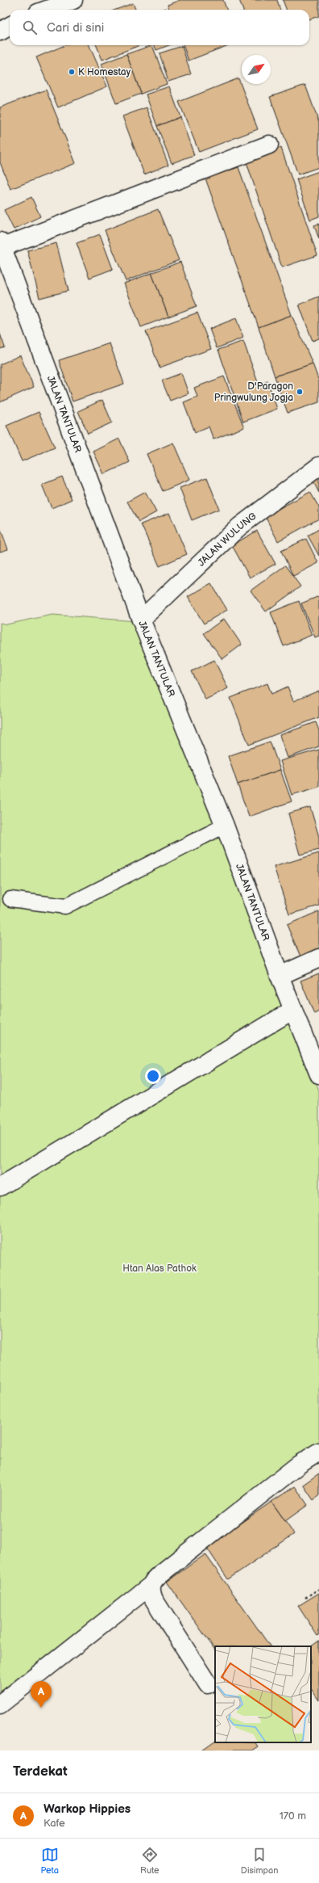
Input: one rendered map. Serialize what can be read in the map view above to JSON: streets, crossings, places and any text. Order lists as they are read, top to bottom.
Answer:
{
  "streets": {
    "street": ["JALAN TANTULAR", "JALAN WULUNG"]
  },
  "crossings": [
    ["JALAN TANTULAR", "JALAN WULUNG"]
  ],
  "parks": ["Htan Alas Pathok"],
  "places": ["K Homestay", "D'Paragon Pringwulung Jogja"],
  "north": "top right",
  "page": {
    "search": "Cari di sini",
    "pins": "A",
    "heading": "Terdekat",
    "list": [
      {
        "mark": "A",
        "name": "Warkop Hippies",
        "note": "Kafe",
        "value": "170 m"
      }
    ],
    "nav": ["Peta", "Rute", "Disimpan"]
  }
}
